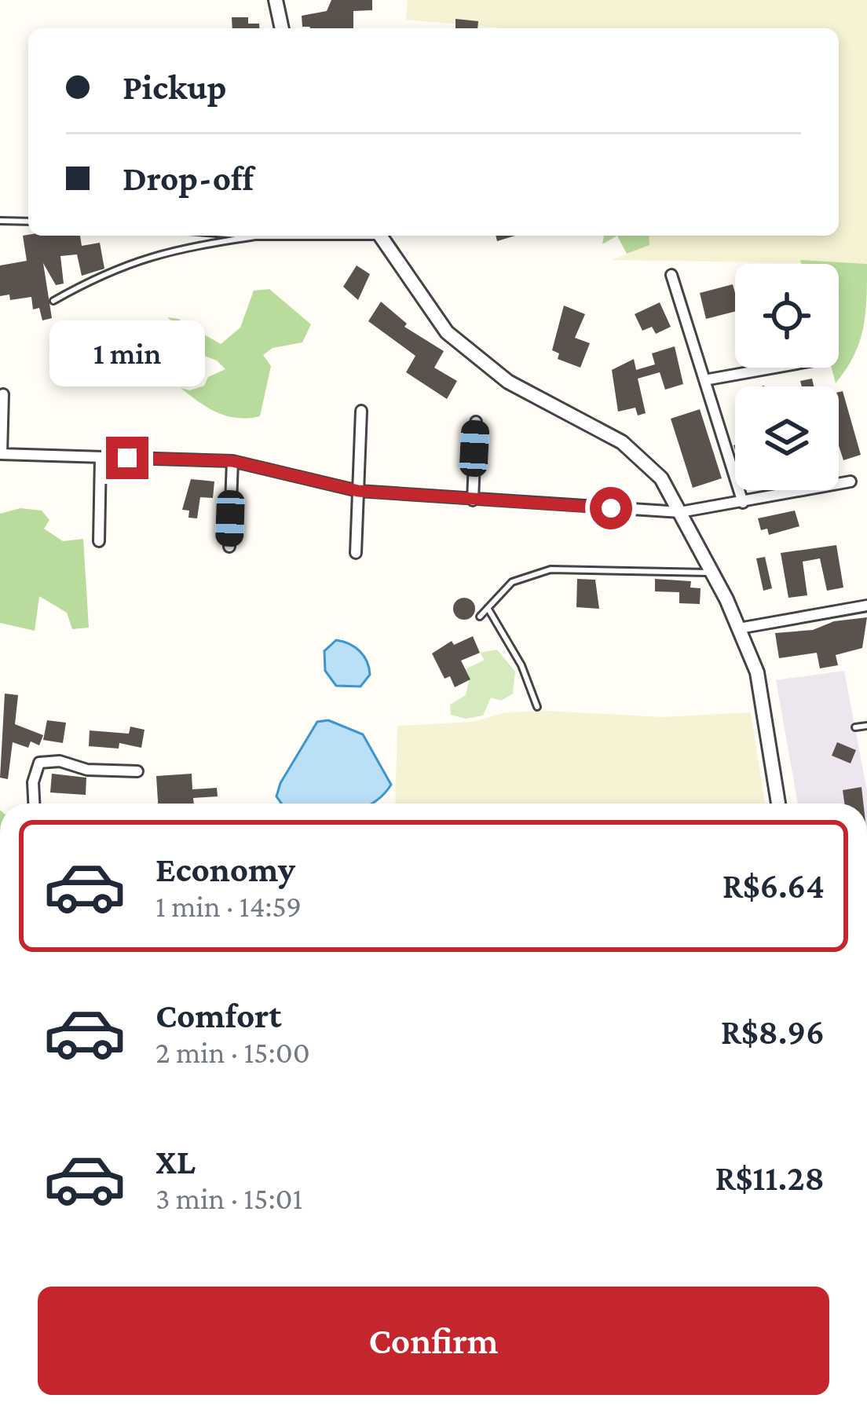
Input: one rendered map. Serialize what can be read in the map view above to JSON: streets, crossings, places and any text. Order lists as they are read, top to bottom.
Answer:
{
  "page": {
    "banner": ["Pickup", "Drop-off"],
    "bubble": "1 min",
    "list": [
      {
        "name": "Economy",
        "note": "1 min · 14:59",
        "value": "R$6.64"
      },
      {
        "name": "Comfort",
        "note": "2 min · 15:00",
        "value": "R$8.96"
      },
      {
        "name": "XL",
        "note": "3 min · 15:01",
        "value": "R$11.28"
      }
    ],
    "buttons": "Confirm"
  }
}
